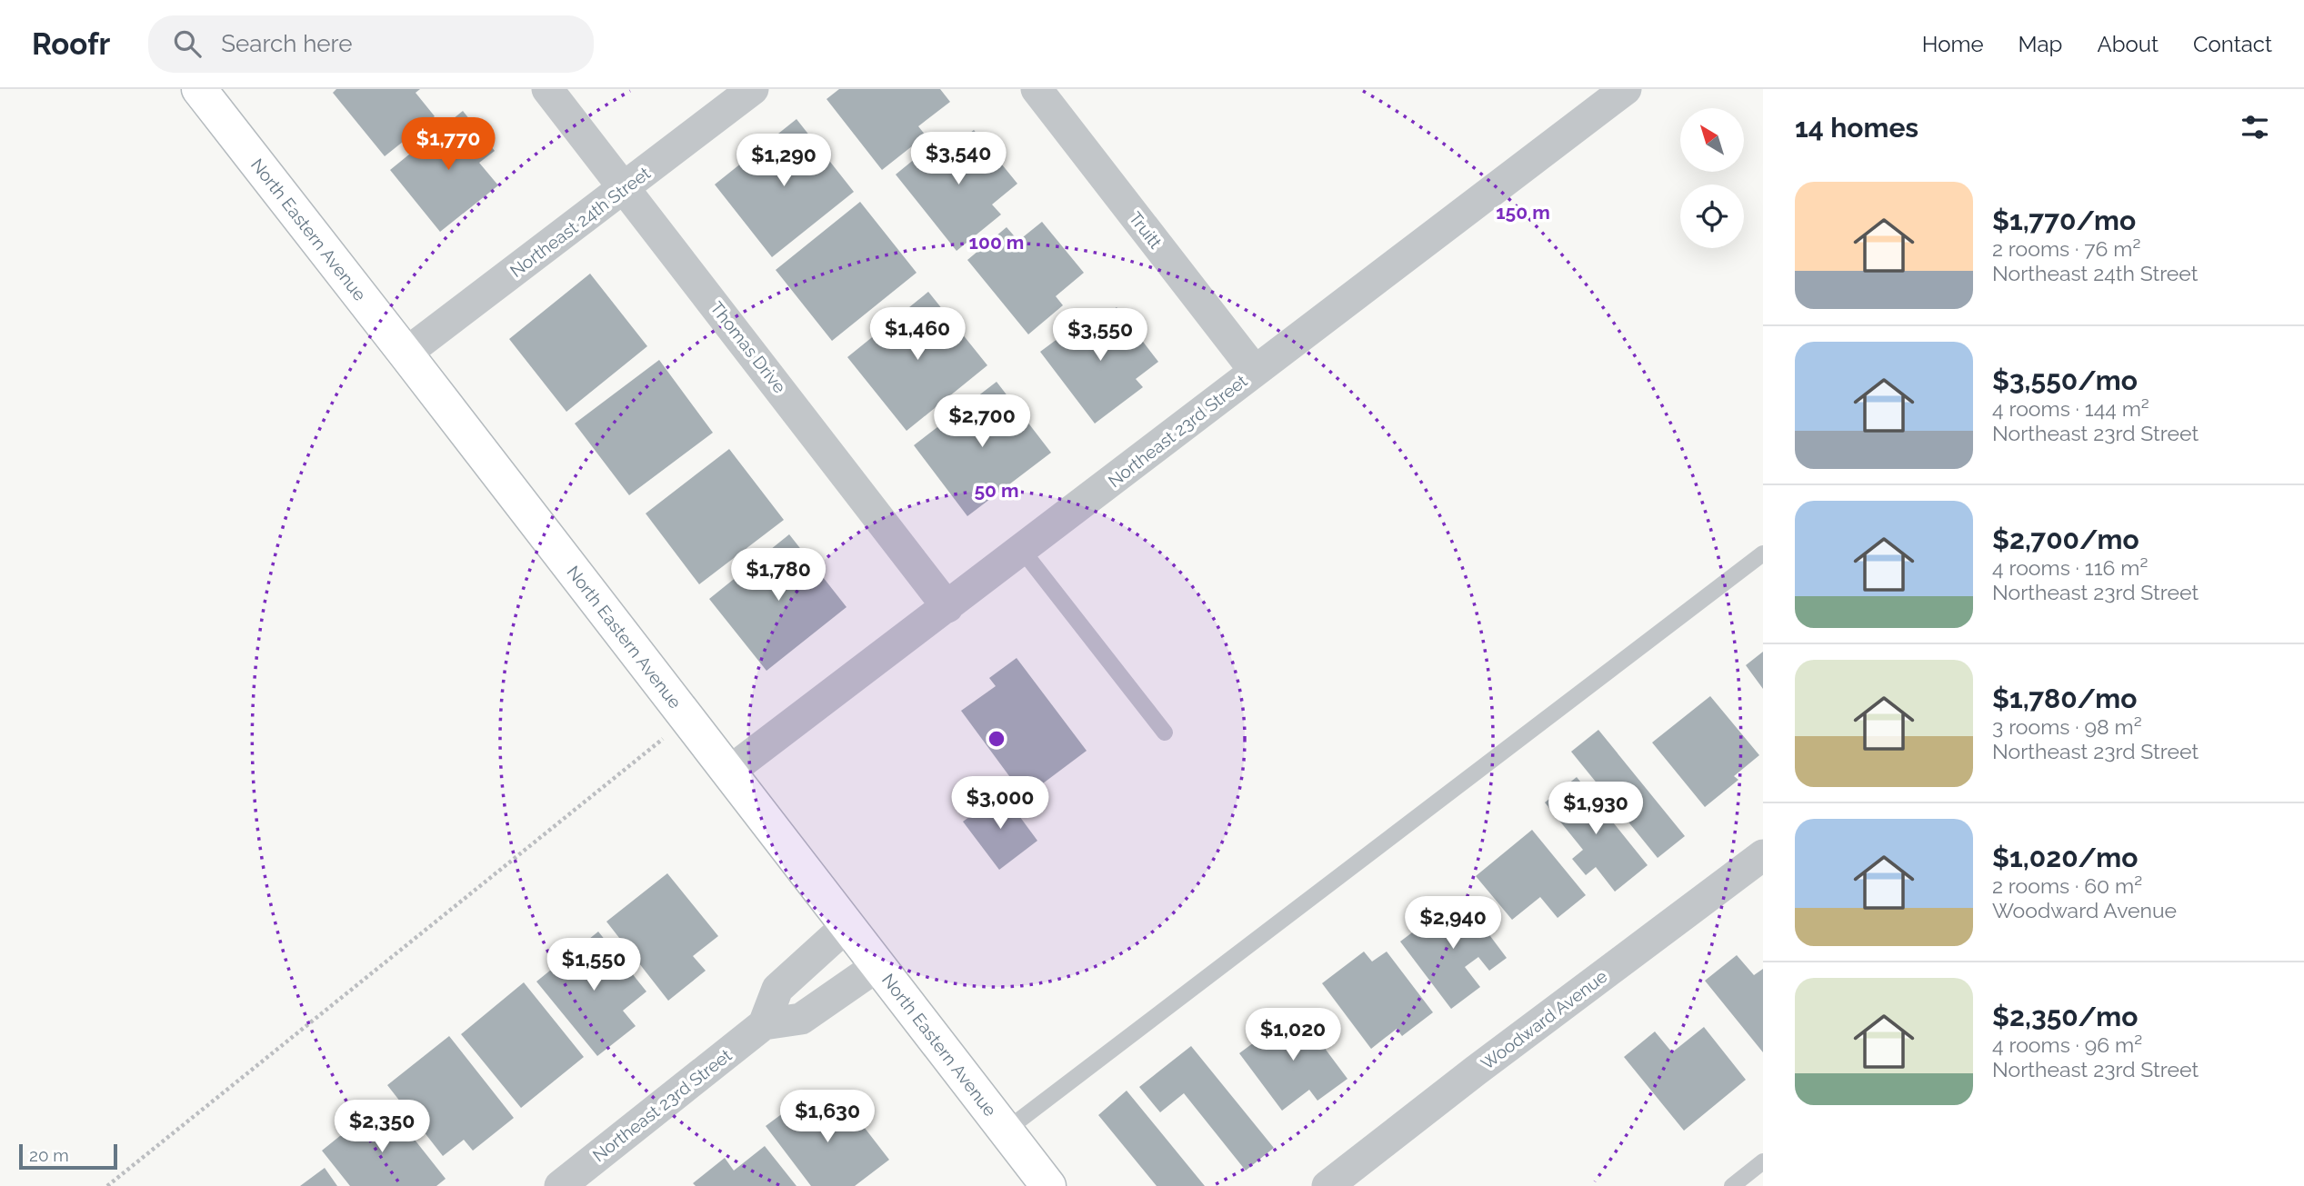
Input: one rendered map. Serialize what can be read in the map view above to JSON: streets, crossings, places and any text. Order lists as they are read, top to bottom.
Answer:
{
  "streets": {
    "main road": ["North Eastern Avenue"],
    "street": [
      "Northeast 24th Street",
      "Truitt",
      "Thomas Drive",
      "Northeast 23rd Street",
      "Woodward Avenue"
    ]
  },
  "crossings": [
    ["Northeast 24th Street", "North Eastern Avenue"],
    ["Northeast 24th Street", "Thomas Drive"],
    ["North Eastern Avenue", "Northeast 23rd Street"],
    ["Truitt", "Northeast 23rd Street"],
    ["Thomas Drive", "Northeast 23rd Street"]
  ],
  "scale_bar": "20 m",
  "north": "top left",
  "page": {
    "header": "Roofr",
    "search": "Search here",
    "nav": [
      "Home",
      "Map",
      "About",
      "Contact"
    ],
    "heading": "14 homes",
    "price": [
      "$1,770",
      "$3,540",
      "$1,290",
      "$1,460",
      "$3,550",
      "$2,700",
      "$1,780",
      "$3,000",
      "$1,930",
      "$2,940",
      "$1,550",
      "$1,020",
      "$1,630",
      "$2,350"
    ],
    "list": [
      {
        "name": "$1,770/mo",
        "note": "2 rooms · 76 m² · Northeast 24th Street"
      },
      {
        "name": "$3,550/mo",
        "note": "4 rooms · 144 m² · Northeast 23rd Street"
      },
      {
        "name": "$2,700/mo",
        "note": "4 rooms · 116 m² · Northeast 23rd Street"
      },
      {
        "name": "$1,780/mo",
        "note": "3 rooms · 98 m² · Northeast 23rd Street"
      },
      {
        "name": "$1,020/mo",
        "note": "2 rooms · 60 m² · Woodward Avenue"
      },
      {
        "name": "$2,350/mo",
        "note": "4 rooms · 96 m² · Northeast 23rd Street"
      }
    ],
    "scale": "20 m"
  },
  "rings": ["150 m", "100 m", "50 m"]
}
